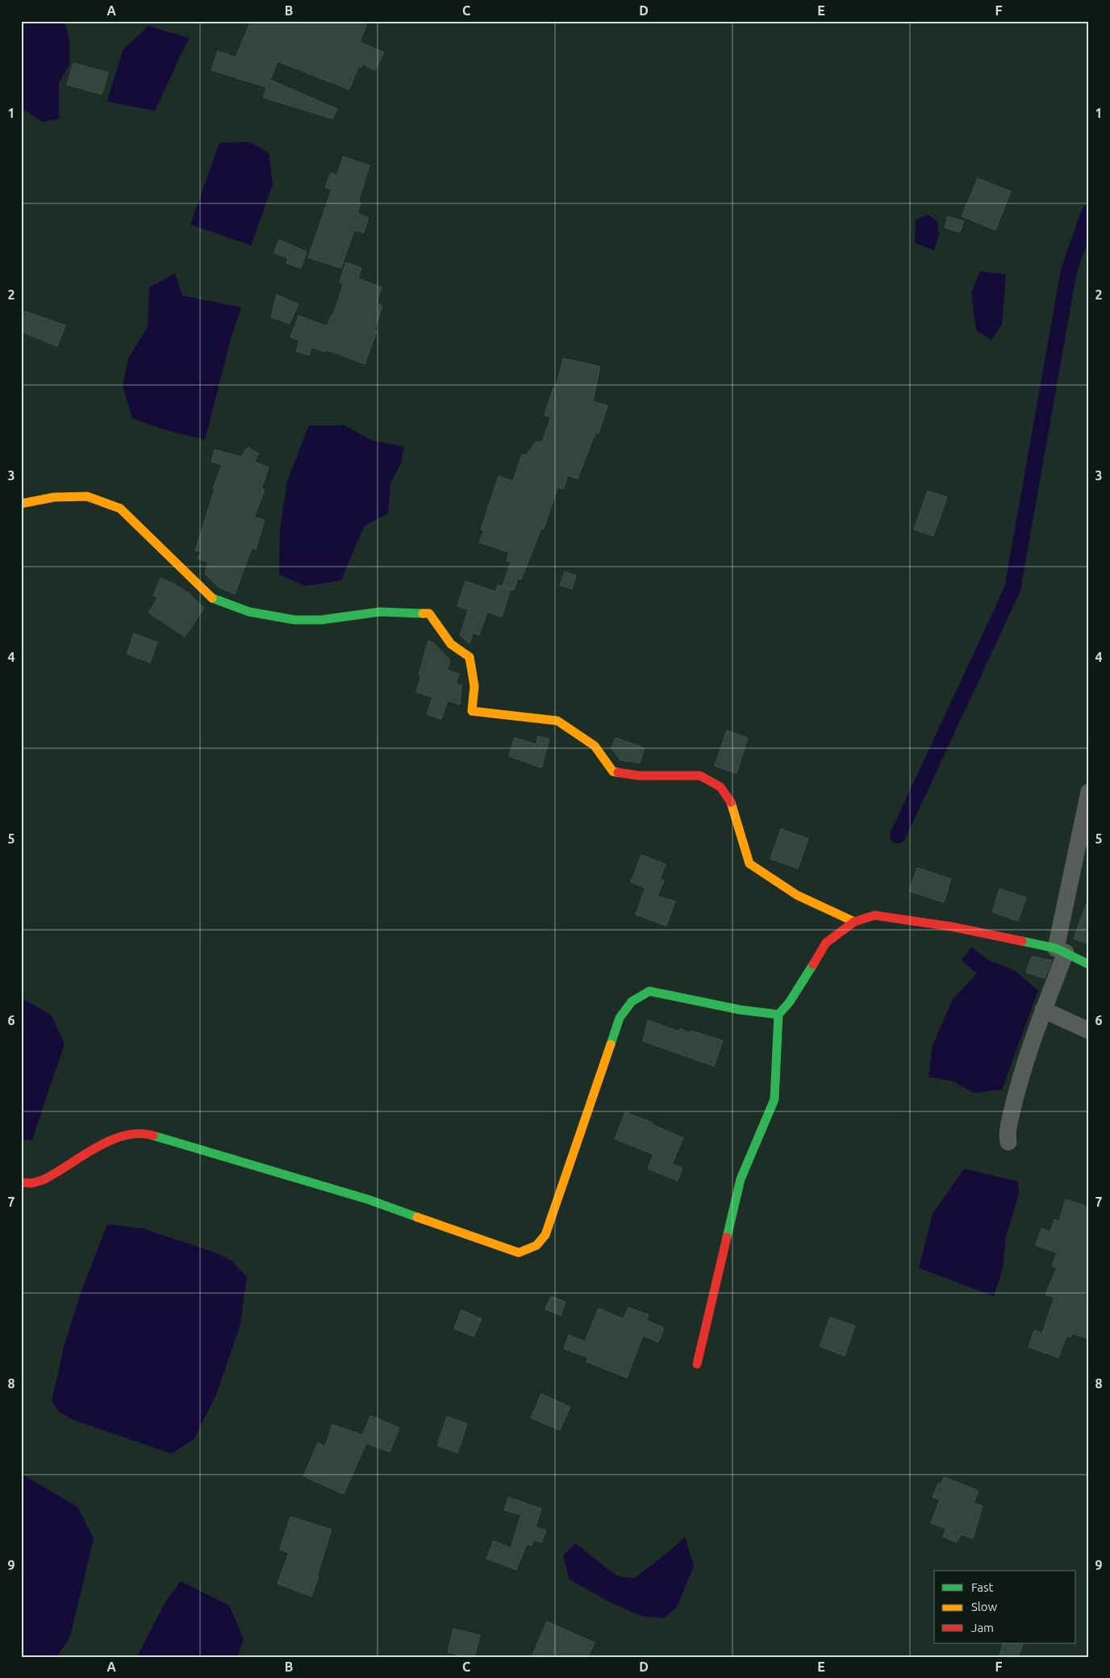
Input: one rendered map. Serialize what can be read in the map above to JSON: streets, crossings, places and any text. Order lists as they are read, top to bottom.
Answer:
{
  "legend": ["Fast", "Slow", "Jam"],
  "grid": {
    "columns": [
      "A",
      "B",
      "C",
      "D",
      "E",
      "F"
    ],
    "rows": [
      "1",
      "2",
      "3",
      "4",
      "5",
      "6",
      "7",
      "8",
      "9"
    ]
  }
}
